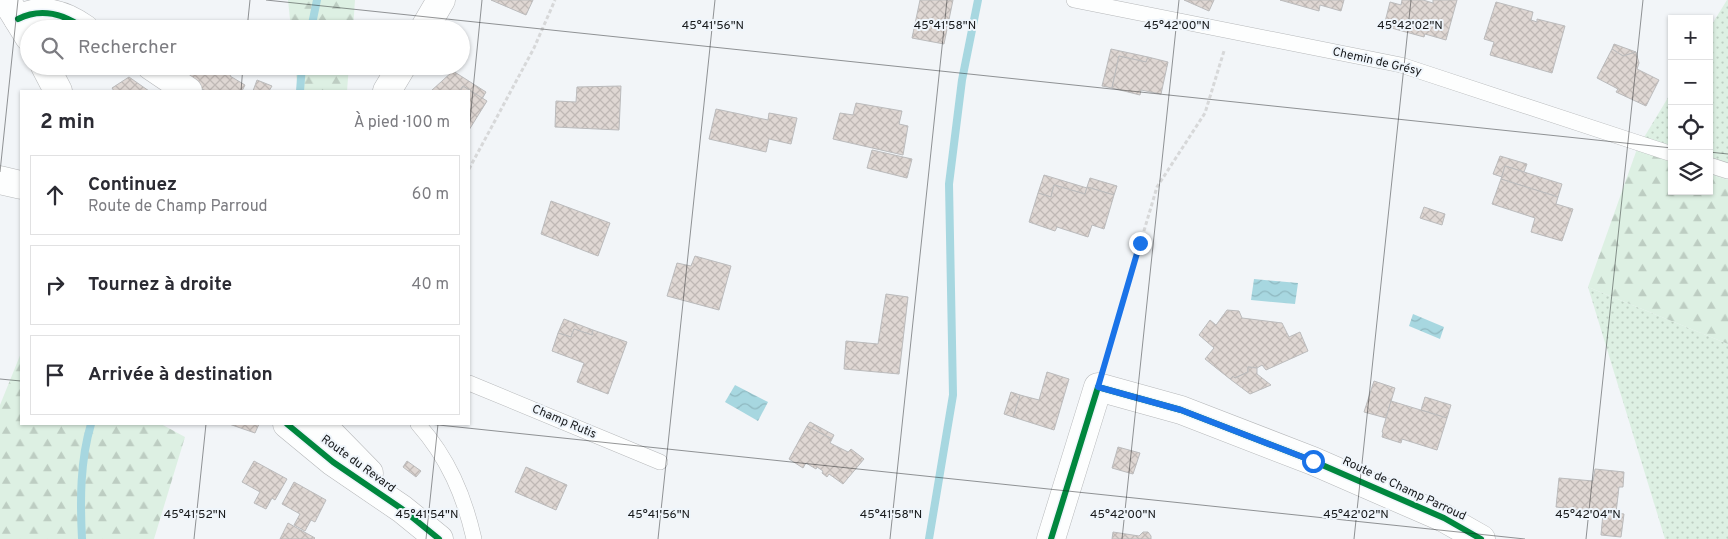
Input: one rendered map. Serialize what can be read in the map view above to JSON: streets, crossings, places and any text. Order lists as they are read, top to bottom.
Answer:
{
  "streets": {
    "street": ["Route du Revard", "Route de Champ Parroud"],
    "lane": ["Chemin de Grésy", "Champ Rutis"]
  },
  "page": {
    "map_buttons": ["+", "−"],
    "search": "Rechercher",
    "heading": ["2 min", "À pied · 100 m"],
    "list": [
      ["Continuez", "Route de Champ Parroud", "60 m"],
      ["Tournez à droite", "40 m"],
      "Arrivée à destination"
    ]
  },
  "coordinates": [
    "45°41'56\"N",
    "45°41'58\"N",
    "45°42'00\"N",
    "45°42'02\"N",
    "45°41'52\"N",
    "45°41'54\"N",
    "45°42'04\"N"
  ]
}
